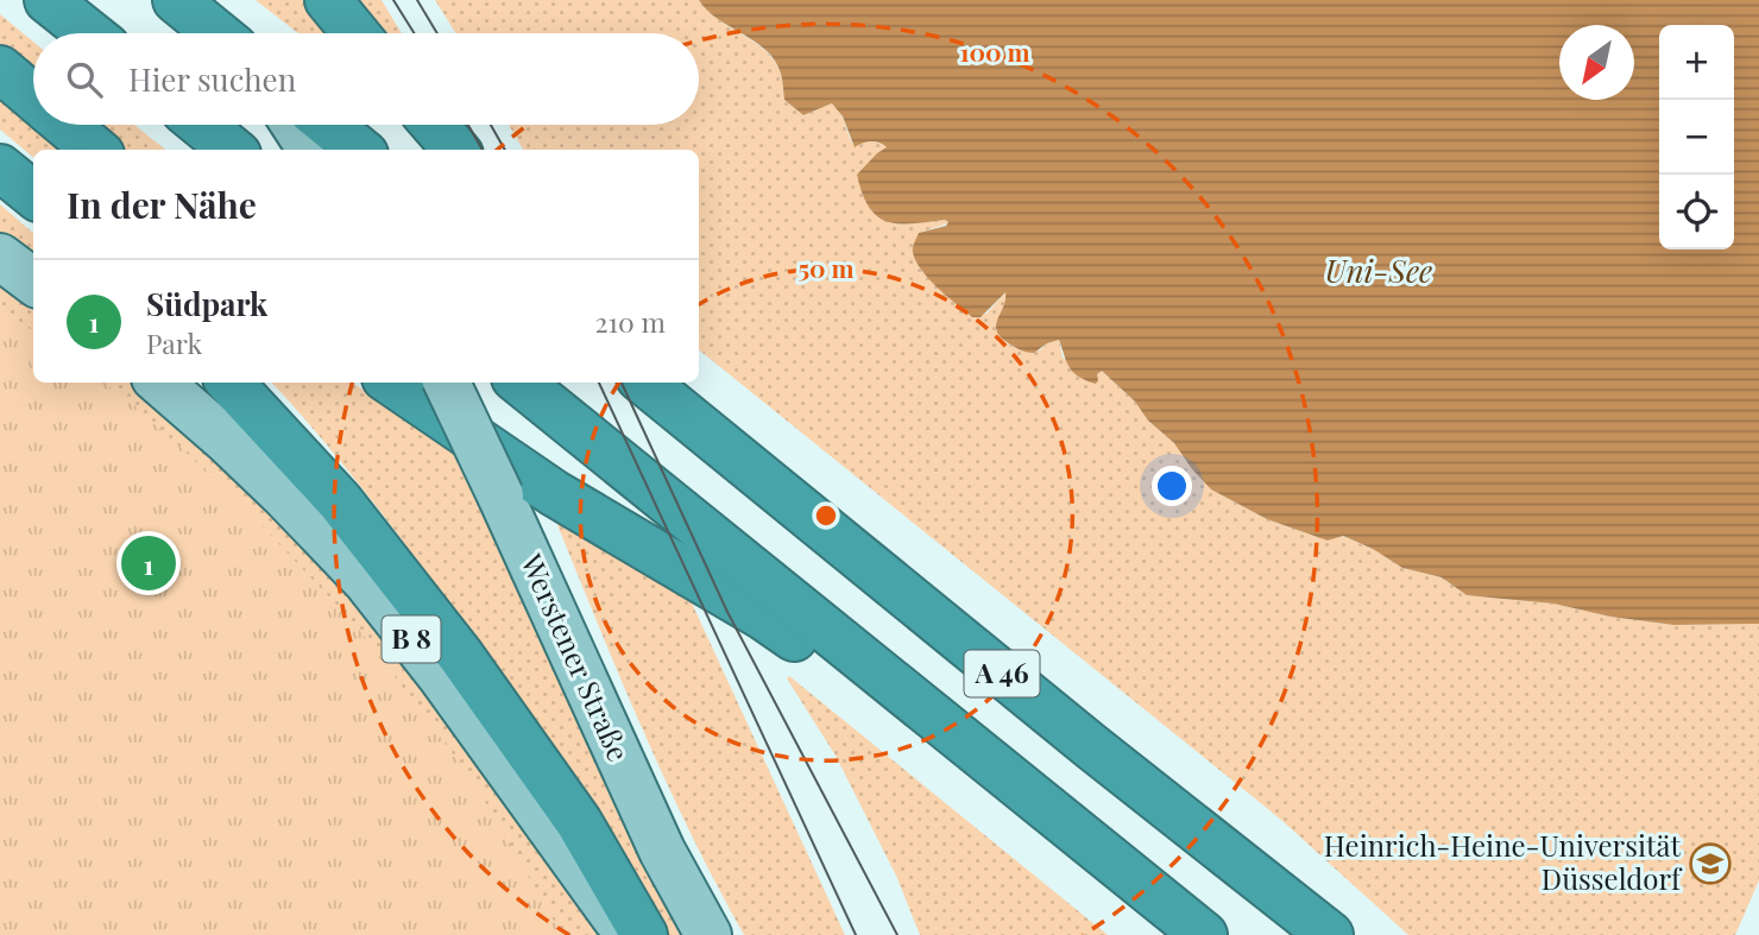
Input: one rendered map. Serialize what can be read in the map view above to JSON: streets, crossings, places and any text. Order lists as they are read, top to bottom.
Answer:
{
  "streets": {
    "highway": ["A 46"],
    "main road": ["B 8", "Werstener Straße"]
  },
  "water": ["Uni-See"],
  "places": {
    "school or university": ["Heinrich-Heine-Universität Düsseldorf"]
  },
  "north": "bottom left",
  "page": {
    "map_buttons": ["+", "−"],
    "search": "Hier suchen",
    "heading": "In der Nähe",
    "list": [
      {
        "mark": "1",
        "name": "Südpark",
        "note": "Park",
        "value": "210 m"
      }
    ],
    "pins": "1"
  },
  "rings": ["100 m", "50 m"]
}
